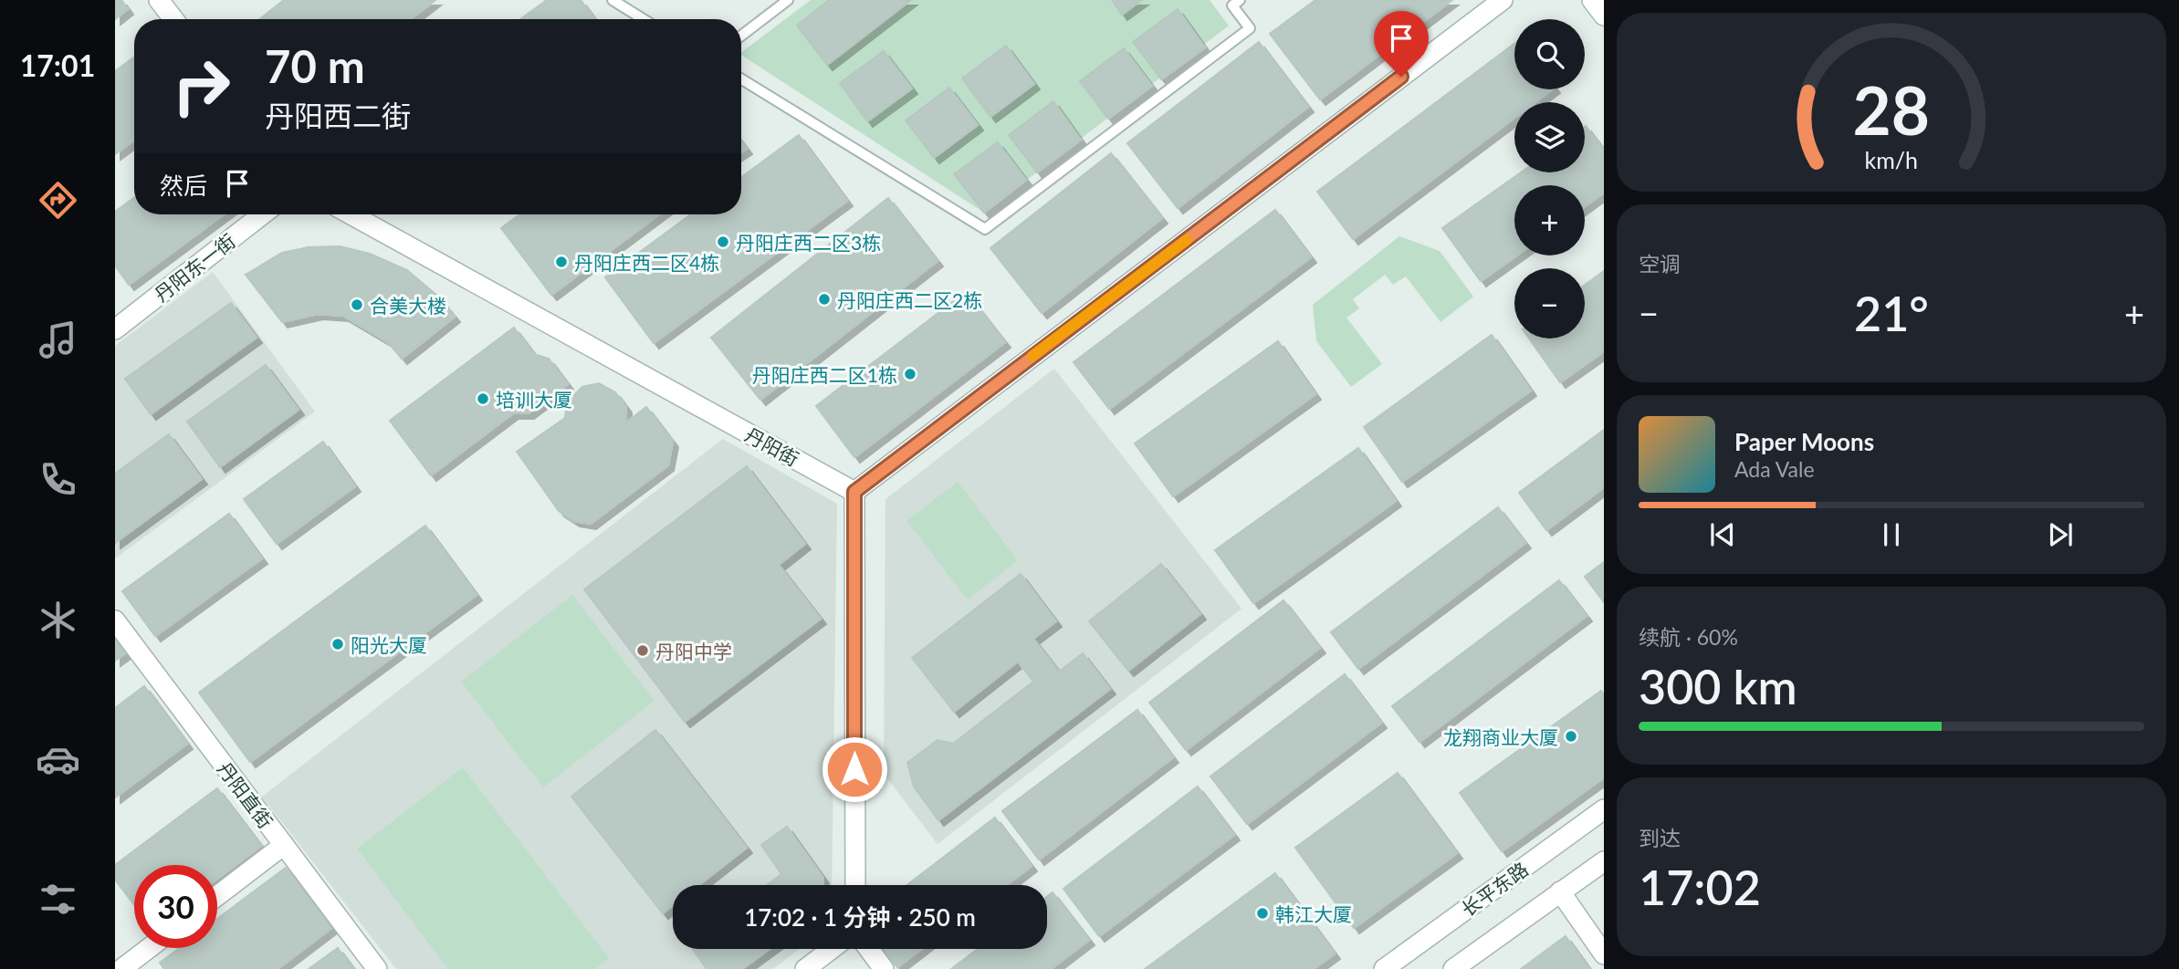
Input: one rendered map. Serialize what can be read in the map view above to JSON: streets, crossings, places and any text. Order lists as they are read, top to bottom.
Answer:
{
  "streets": {
    "street": [
      "丹阳东一街",
      "丹阳街",
      "丹阳直街",
      "长平东路"
    ]
  },
  "places": [
    "丹阳庄西二区3栋",
    "丹阳庄西二区4栋",
    "丹阳庄西二区2栋",
    "合美大楼",
    "丹阳庄西二区1栋",
    "培训大厦",
    "阳光大厦",
    "丹阳中学",
    "龙翔商业大厦",
    "韩江大厦"
  ],
  "page": {
    "tabs": "17:01",
    "map_buttons": ["+", "−"],
    "turn": ["70 m", "丹阳西二街"],
    "then": "然后",
    "tile": [
      "空调",
      ["续航 · 60%", "300 km"],
      ["到达", "17:02"]
    ],
    "heat": ["−", "21°", "+"],
    "song": ["Paper Moons", "Ada Vale"],
    "limit": "30",
    "trip": "17:02 · 1 分钟 · 250 m",
    "gauge": ["28", "km/h"]
  }
}
